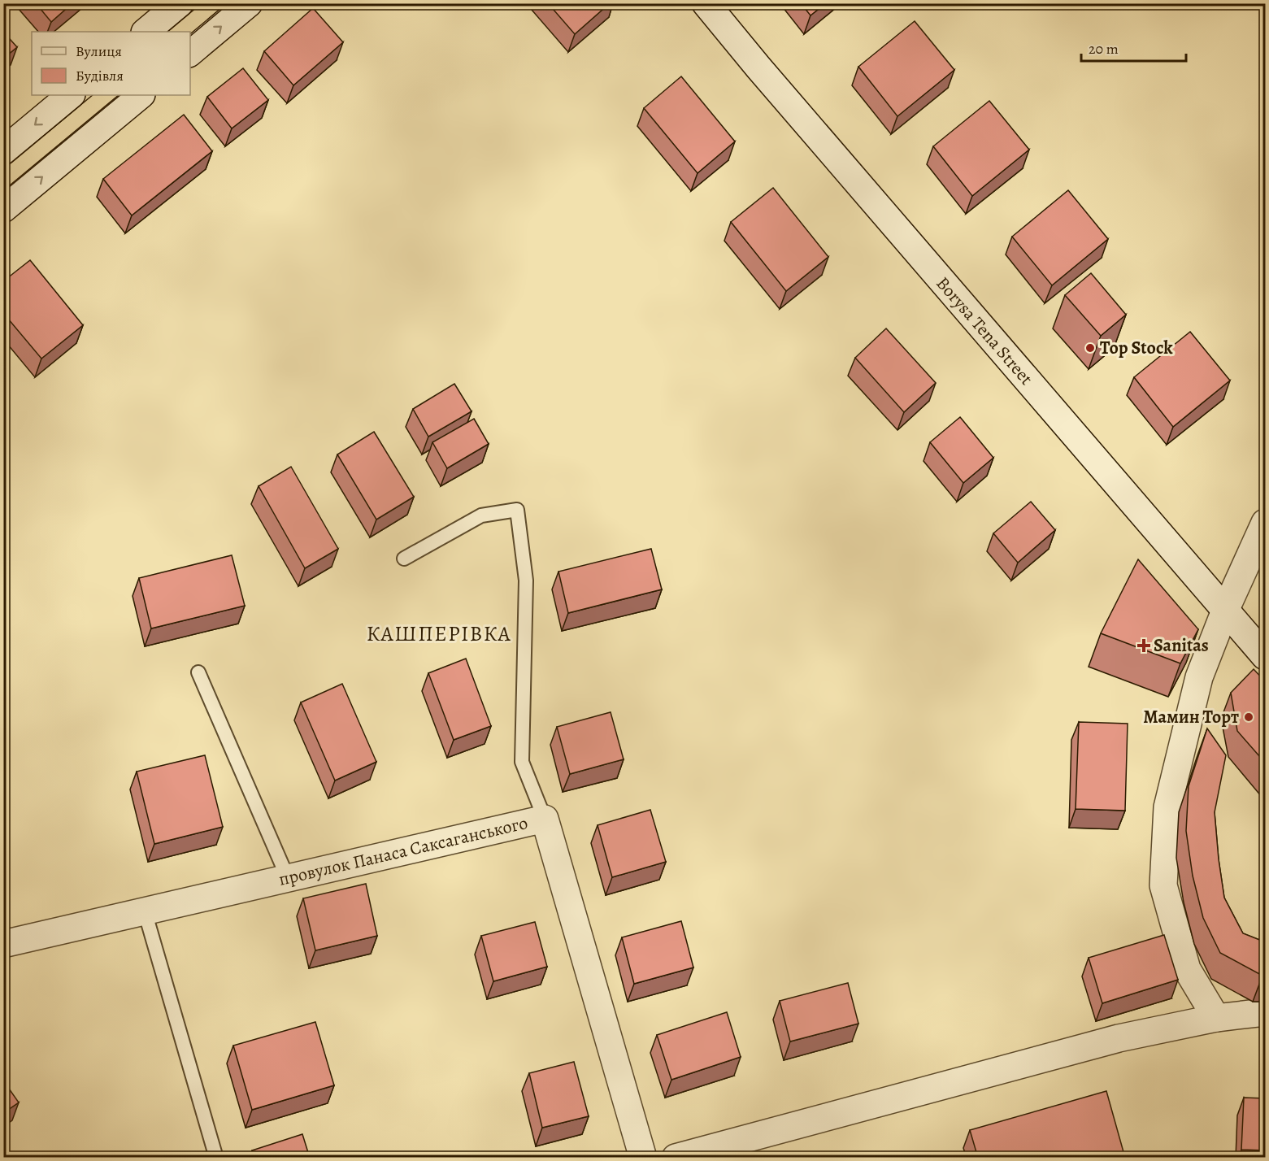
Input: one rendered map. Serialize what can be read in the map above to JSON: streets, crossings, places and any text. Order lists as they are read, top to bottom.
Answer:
{
  "streets": {
    "street": ["Borysa Tena Street", "провулок Панаса Саксаганського"]
  },
  "districts": ["КАШПЕРІВКА"],
  "places": {
    "other": ["Top Stock", "Мамин Торт"],
    "health": ["Sanitas"]
  },
  "legend": ["Вулиця", "Будівля"],
  "scale_bar": "20 m"
}
